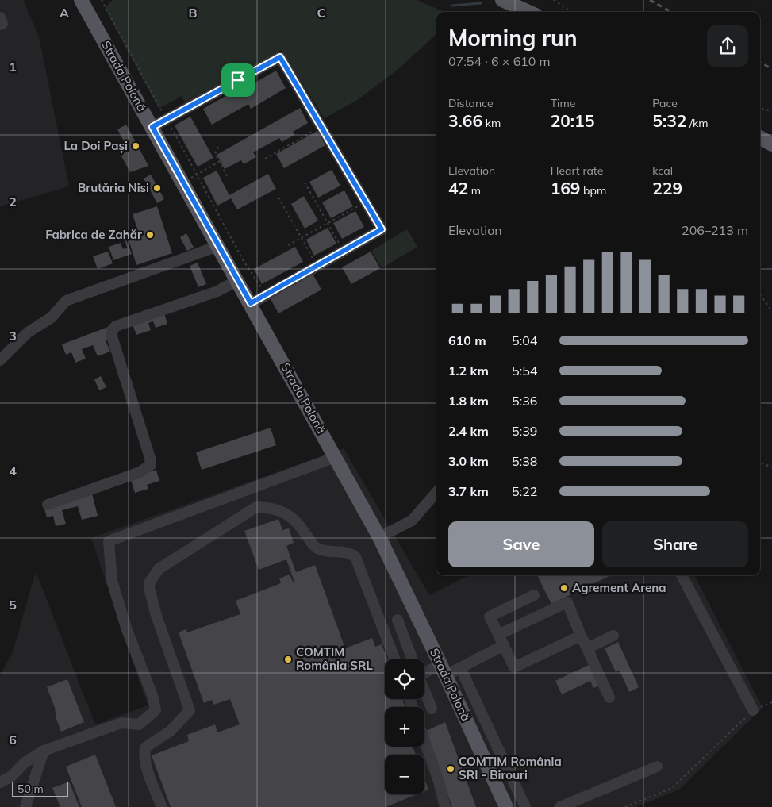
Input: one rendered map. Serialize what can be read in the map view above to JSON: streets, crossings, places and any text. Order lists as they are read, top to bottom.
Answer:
{
  "streets": {
    "main road": ["Strada Polonă"]
  },
  "places": [
    "La Doi Pași",
    "Brutăria Nisi",
    "Fabrica de Zahăr",
    "Agrement Arena",
    "COMTIM România SRL",
    "COMTIM România SRI - Birouri"
  ],
  "scale_bar": "50 m",
  "page": {
    "heading": ["Morning run", "07:54 · 6 × 610 m"],
    "stats": [
      ["Distance", "3.66 km"],
      ["Time", "20:15"],
      ["Pace", "5:32 /km"],
      ["Elevation", "42 m"],
      ["Heart rate", "169 bpm"],
      ["kcal", "229"]
    ],
    "chart": ["Elevation", "206–213 m"],
    "list": [
      {
        "name": "610 m",
        "note": "5:04"
      },
      {
        "name": "1.2 km",
        "note": "5:54"
      },
      {
        "name": "1.8 km",
        "note": "5:36"
      },
      {
        "name": "2.4 km",
        "note": "5:39"
      },
      {
        "name": "3.0 km",
        "note": "5:38"
      },
      {
        "name": "3.7 km",
        "note": "5:22"
      }
    ],
    "buttons": ["Save", "Share"],
    "map_buttons": ["+", "−"],
    "scale": "50 m"
  },
  "grid": {
    "columns": ["A", "B", "C"],
    "rows": [
      "1",
      "2",
      "3",
      "4",
      "5",
      "6"
    ]
  }
}
